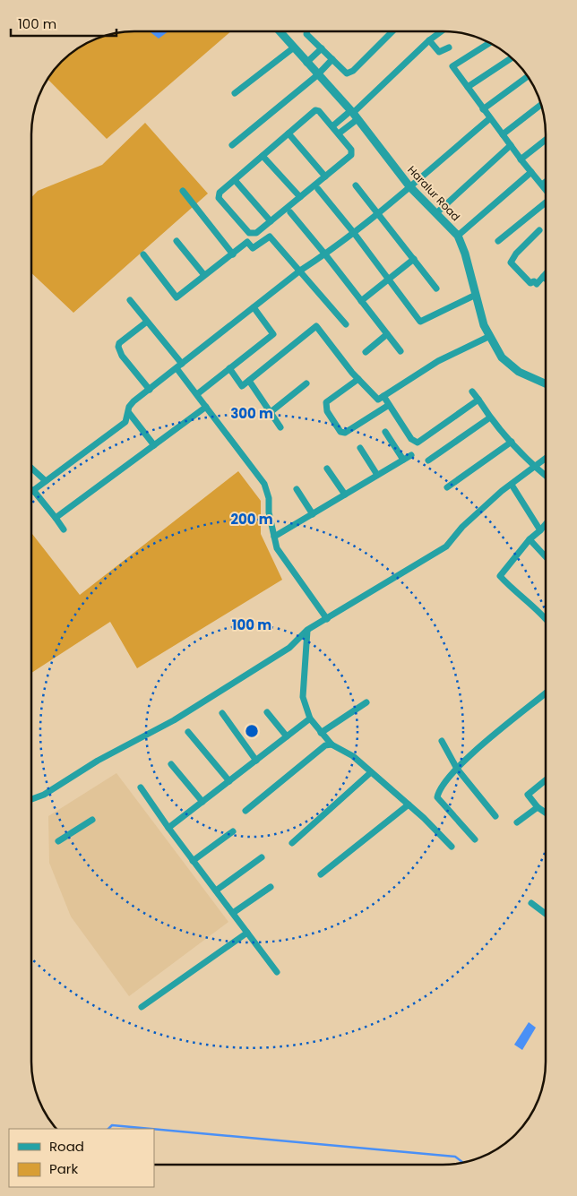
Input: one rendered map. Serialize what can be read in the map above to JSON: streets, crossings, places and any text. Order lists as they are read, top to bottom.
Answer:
{
  "streets": {
    "street": ["Haralur Road"]
  },
  "legend": ["Road", "Park"],
  "scale_bar": "100 m",
  "rings": ["300 m", "200 m", "100 m"]
}
